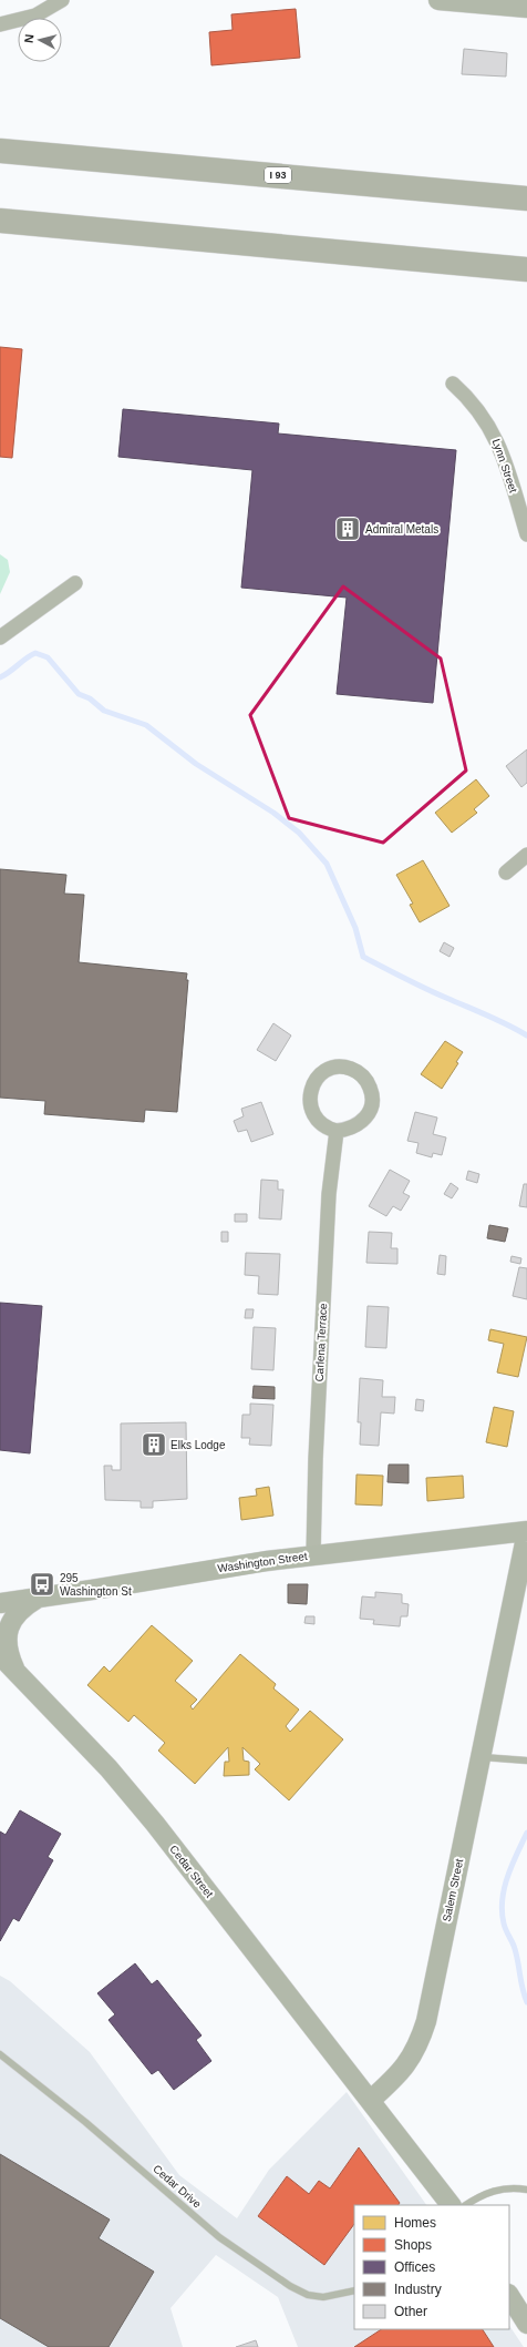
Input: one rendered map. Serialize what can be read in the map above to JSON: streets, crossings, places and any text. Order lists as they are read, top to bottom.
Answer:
{
  "streets": {
    "highway": ["I 93"],
    "street": [
      "Lynn Street",
      "Carlena Terrace",
      "Washington Street",
      "Cedar Street",
      "Salem Street"
    ],
    "lane": ["Cedar Drive"]
  },
  "crossings": [
    ["Carlena Terrace", "Washington Street"],
    ["Washington Street", "Salem Street"],
    ["Cedar Street", "Salem Street"]
  ],
  "places": {
    "building": ["Admiral Metals", "Elks Lodge"],
    "bus stop": ["295 Washington St"]
  },
  "legend": [
    "Homes",
    "Shops",
    "Offices",
    "Industry",
    "Other"
  ],
  "north": "left"
}
